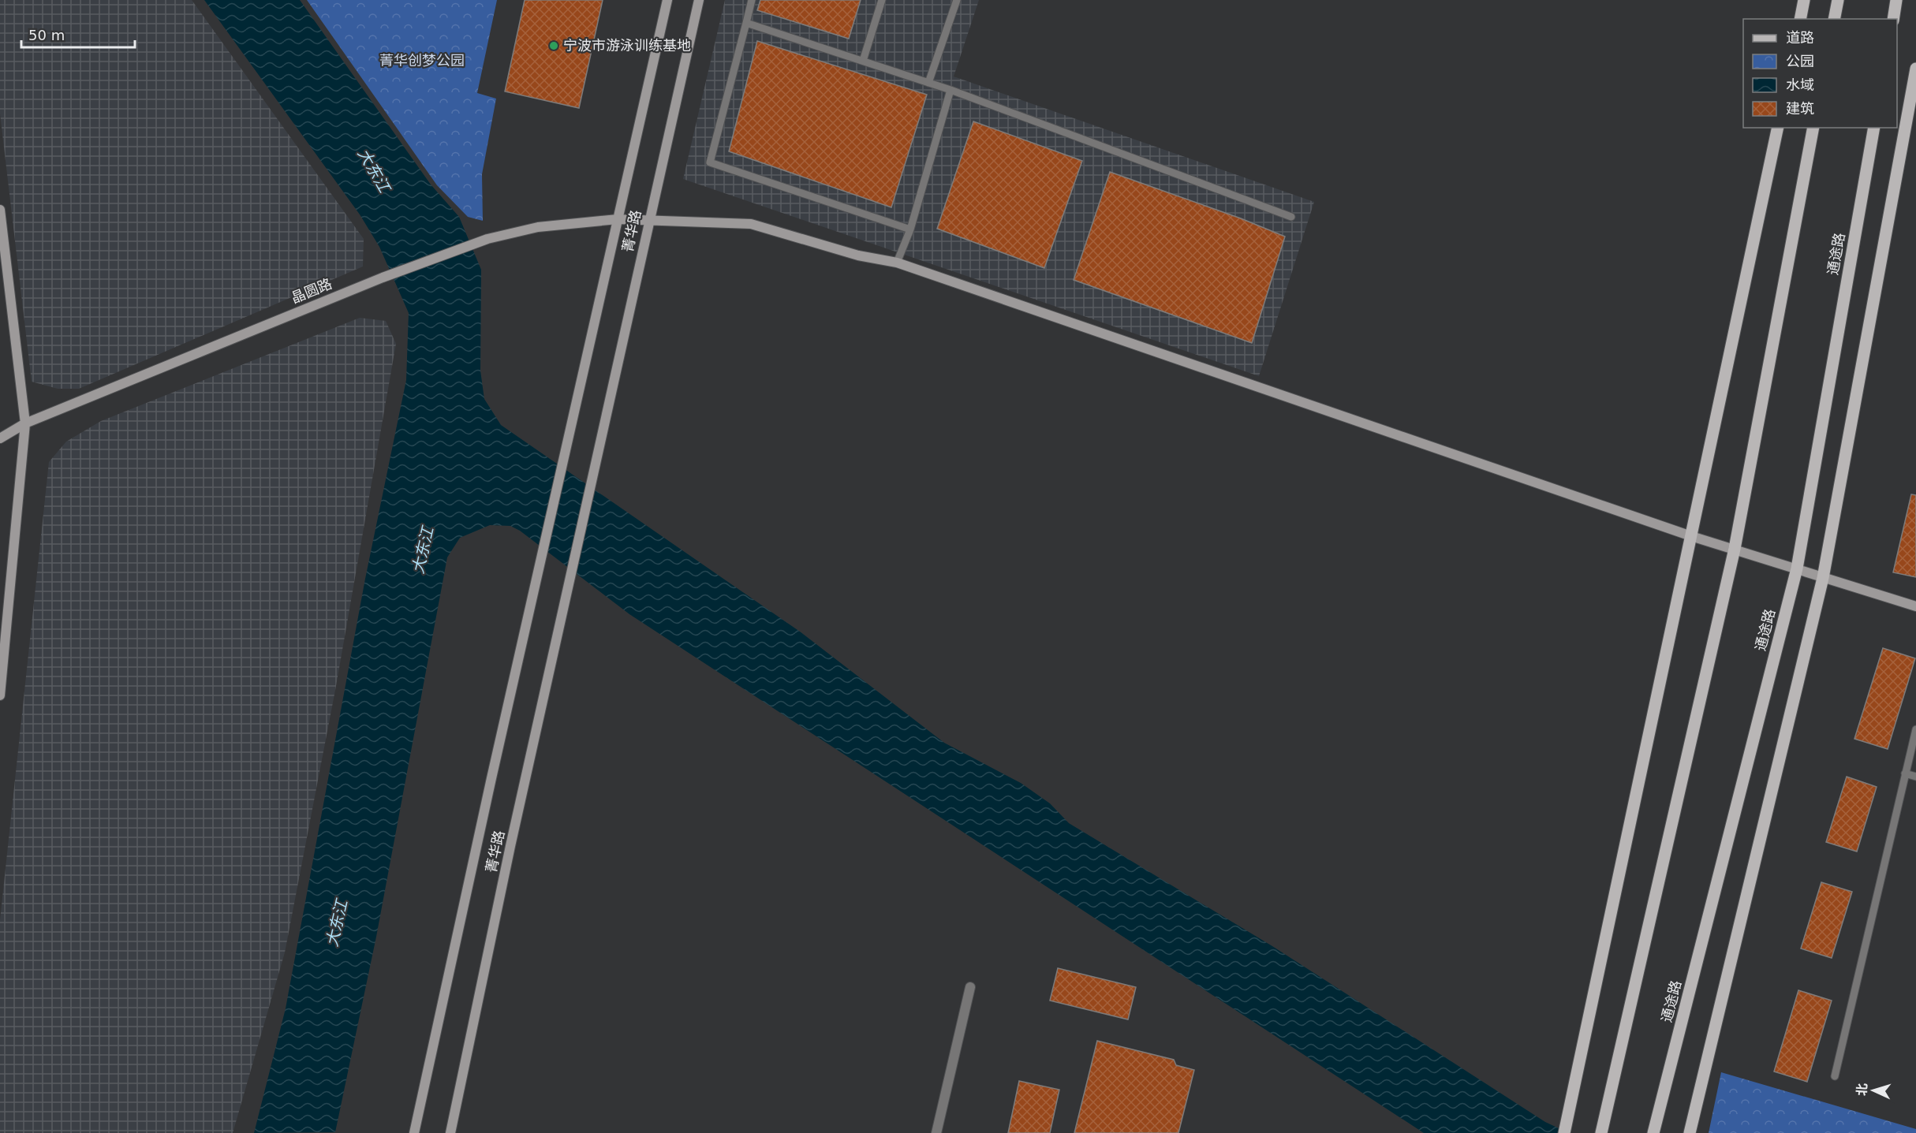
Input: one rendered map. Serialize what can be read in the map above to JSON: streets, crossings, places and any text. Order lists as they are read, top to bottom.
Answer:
{
  "streets": {
    "main road": ["通途路"],
    "street": ["菁华路", "晶圆路"]
  },
  "crossings": [
    ["菁华路", "晶圆路"],
    ["通途路", "晶圆路"]
  ],
  "water": ["大东江"],
  "parks": ["菁华创梦公园"],
  "places": ["宁波市游泳训练基地"],
  "legend": [
    "道路",
    "公园",
    "水域",
    "建筑"
  ],
  "scale_bar": "50 m",
  "north": "left"
}
